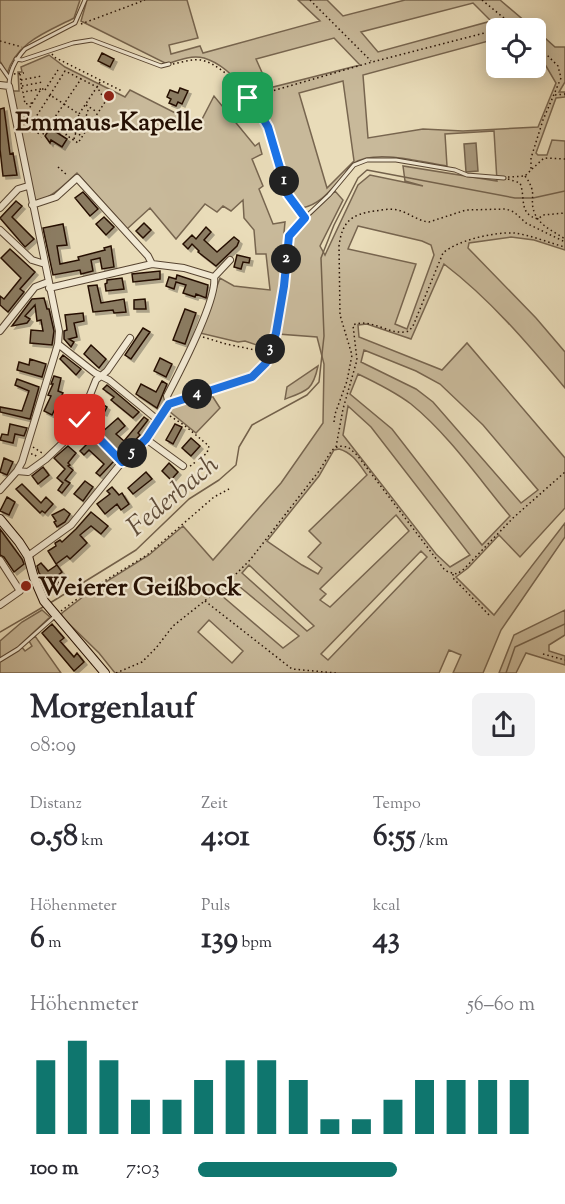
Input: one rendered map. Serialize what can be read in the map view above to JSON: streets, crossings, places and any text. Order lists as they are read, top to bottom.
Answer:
{
  "water": ["Federbach"],
  "places": ["Emmaus-Kapelle", "Weierer Geißbock"],
  "page": {
    "pins": [
      "1",
      "2",
      "3",
      "4",
      "5"
    ],
    "heading": ["Morgenlauf", "08:09"],
    "stats": [
      ["Distanz", "0.58 km"],
      ["Zeit", "4:01"],
      ["Tempo", "6:55 /km"],
      ["Höhenmeter", "6 m"],
      ["Puls", "139 bpm"],
      ["kcal", "43"]
    ],
    "chart": ["Höhenmeter", "56–60 m"],
    "list": [
      {
        "name": "100 m",
        "note": "7:03"
      }
    ]
  }
}
